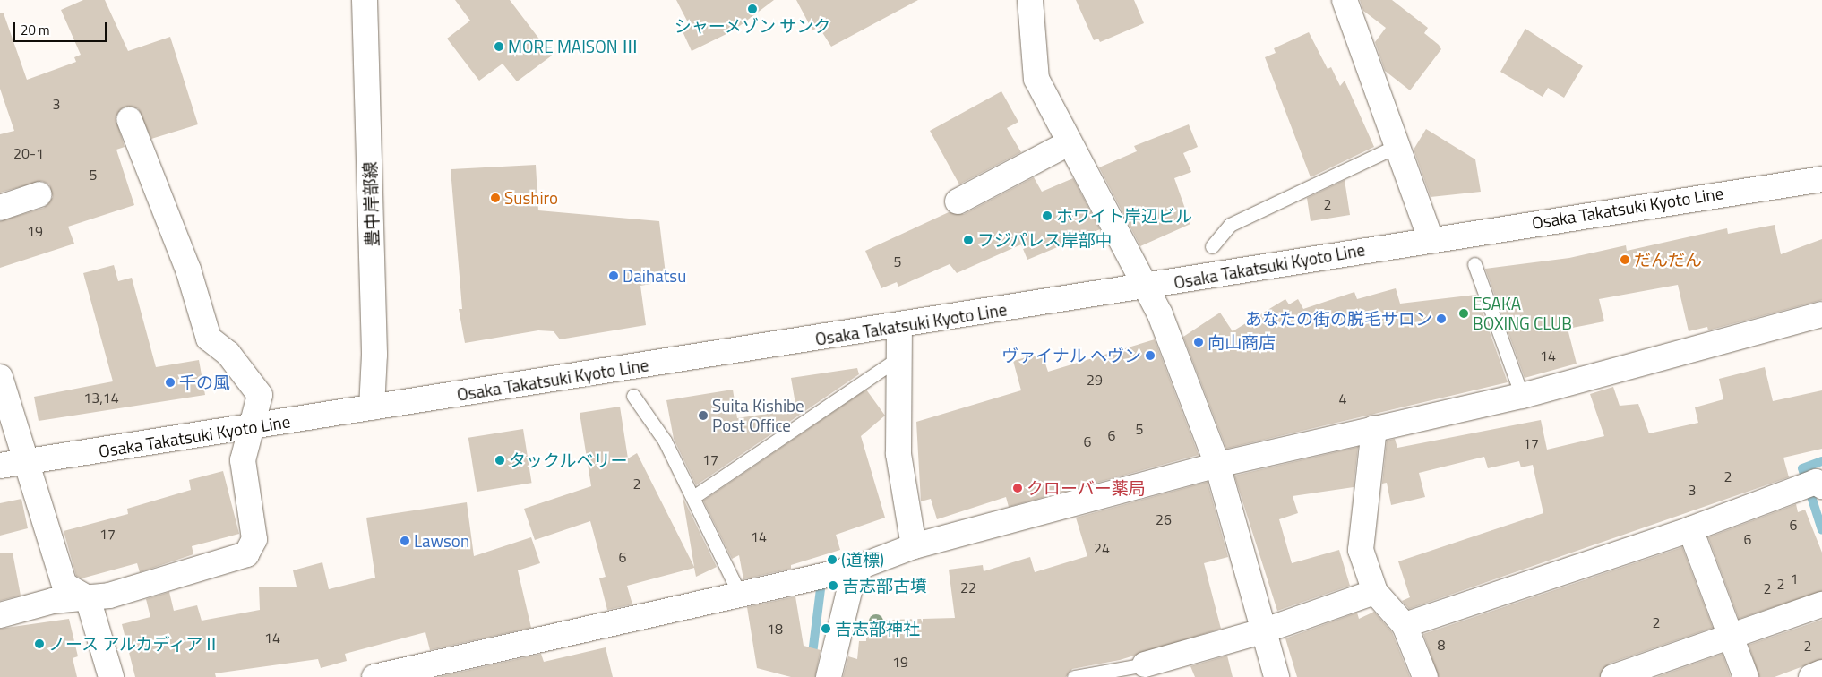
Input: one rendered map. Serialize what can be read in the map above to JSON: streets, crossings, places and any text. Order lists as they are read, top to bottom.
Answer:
{
  "streets": {
    "street": ["豊中岸部線", "Osaka Takatsuki Kyoto Line"]
  },
  "crossings": [
    ["豊中岸部線", "Osaka Takatsuki Kyoto Line"]
  ],
  "places": [
    "シャーメゾン サンク",
    "MORE MAISON Ⅲ",
    "Sushiro",
    "ホワイト岸辺ビル",
    "フジパレス岸部中",
    "だんだん",
    "Daihatsu",
    "ESAKA BOXING CLUB",
    "あなたの街の脱毛サロン",
    "向山商店",
    "ヴァイナル ヘヴン",
    "千の風",
    "Suita Kishibe Post Office",
    "タックルベリー",
    "クローバー薬局",
    "Lawson",
    "(道標)",
    "吉志部古墳",
    "吉志部神社",
    "ノース アルカディアⅡ"
  ],
  "house_numbers": [
    "3",
    "20-1",
    "5",
    "2",
    "19",
    "5",
    "14",
    "29",
    "13,14",
    "4",
    "5",
    "6",
    "6",
    "17",
    "17",
    "2",
    "2",
    "3",
    "26",
    "6",
    "17",
    "14",
    "6",
    "24",
    "6",
    "1",
    "2",
    "22",
    "2",
    "2",
    "18",
    "14",
    "8",
    "2",
    "19"
  ],
  "scale_bar": "20 m"
}
